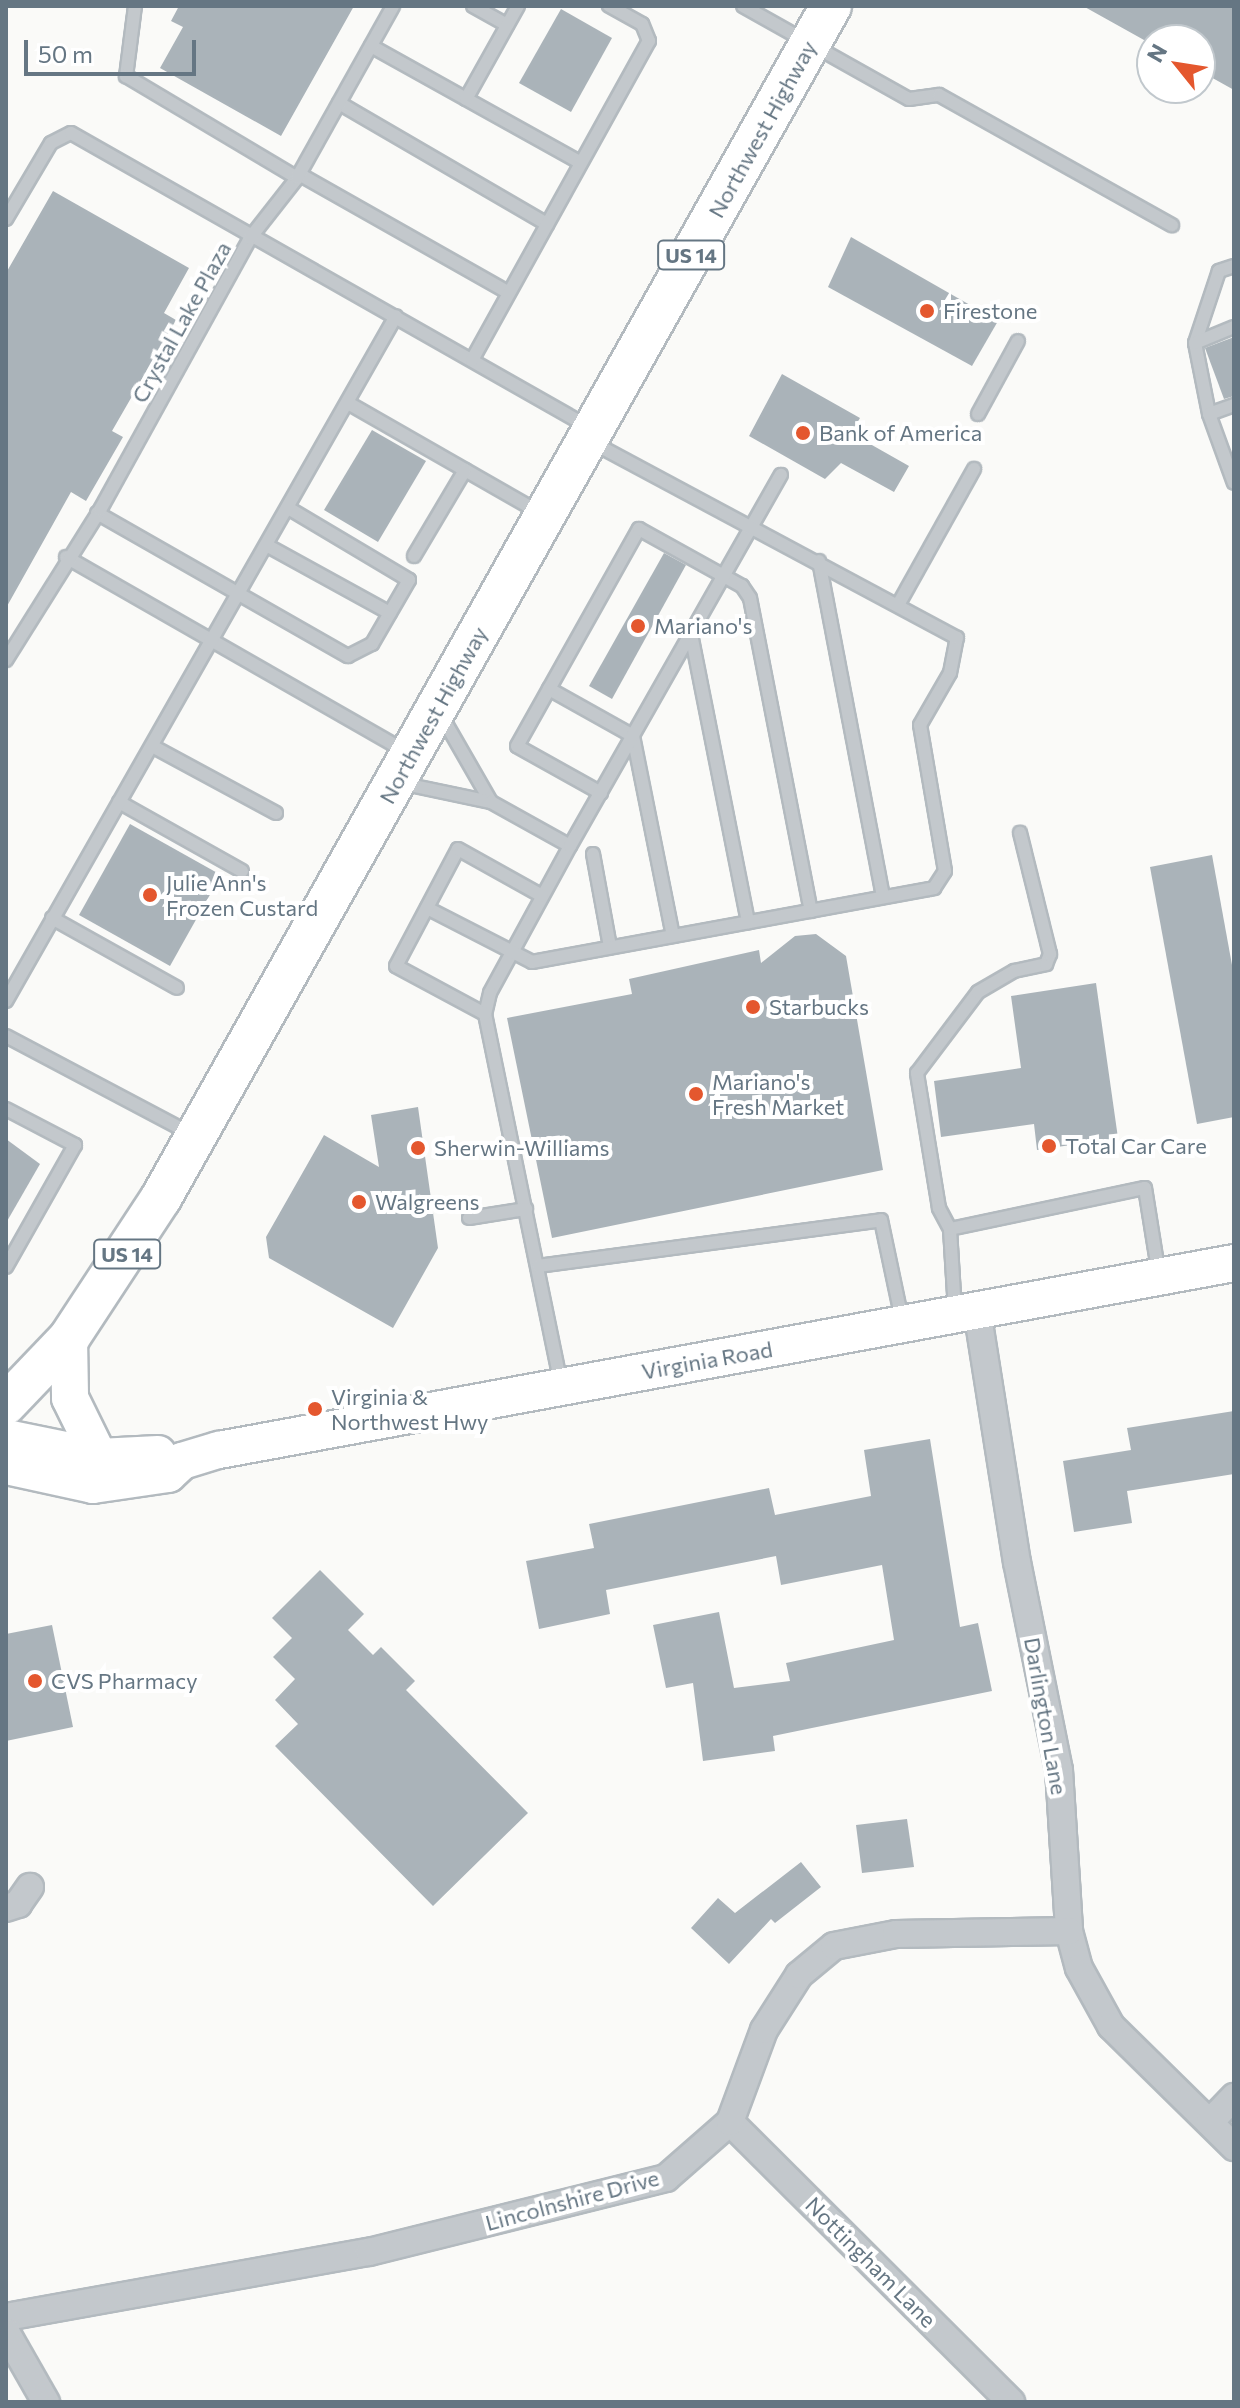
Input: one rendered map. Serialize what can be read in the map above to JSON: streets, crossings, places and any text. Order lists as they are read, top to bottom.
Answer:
{
  "streets": {
    "main road": ["Northwest Highway", "US 14"],
    "street": [
      "Virginia Road",
      "Darlington Lane",
      "Lincolnshire Drive",
      "Nottingham Lane"
    ],
    "lane": ["Crystal Lake Plaza"]
  },
  "crossings": [
    ["Virginia Road", "Darlington Lane"],
    ["Darlington Lane", "Lincolnshire Drive"],
    ["Lincolnshire Drive", "Nottingham Lane"]
  ],
  "places": [
    "Firestone",
    "Bank of America",
    "Mariano's",
    "Julie Ann's Frozen Custard",
    "Starbucks",
    "Mariano's Fresh Market",
    "Total Car Care",
    "Sherwin-Williams",
    "Walgreens",
    "Virginia & Northwest Hwy",
    "CVS Pharmacy"
  ],
  "scale_bar": "50 m",
  "north": "top left"
}
